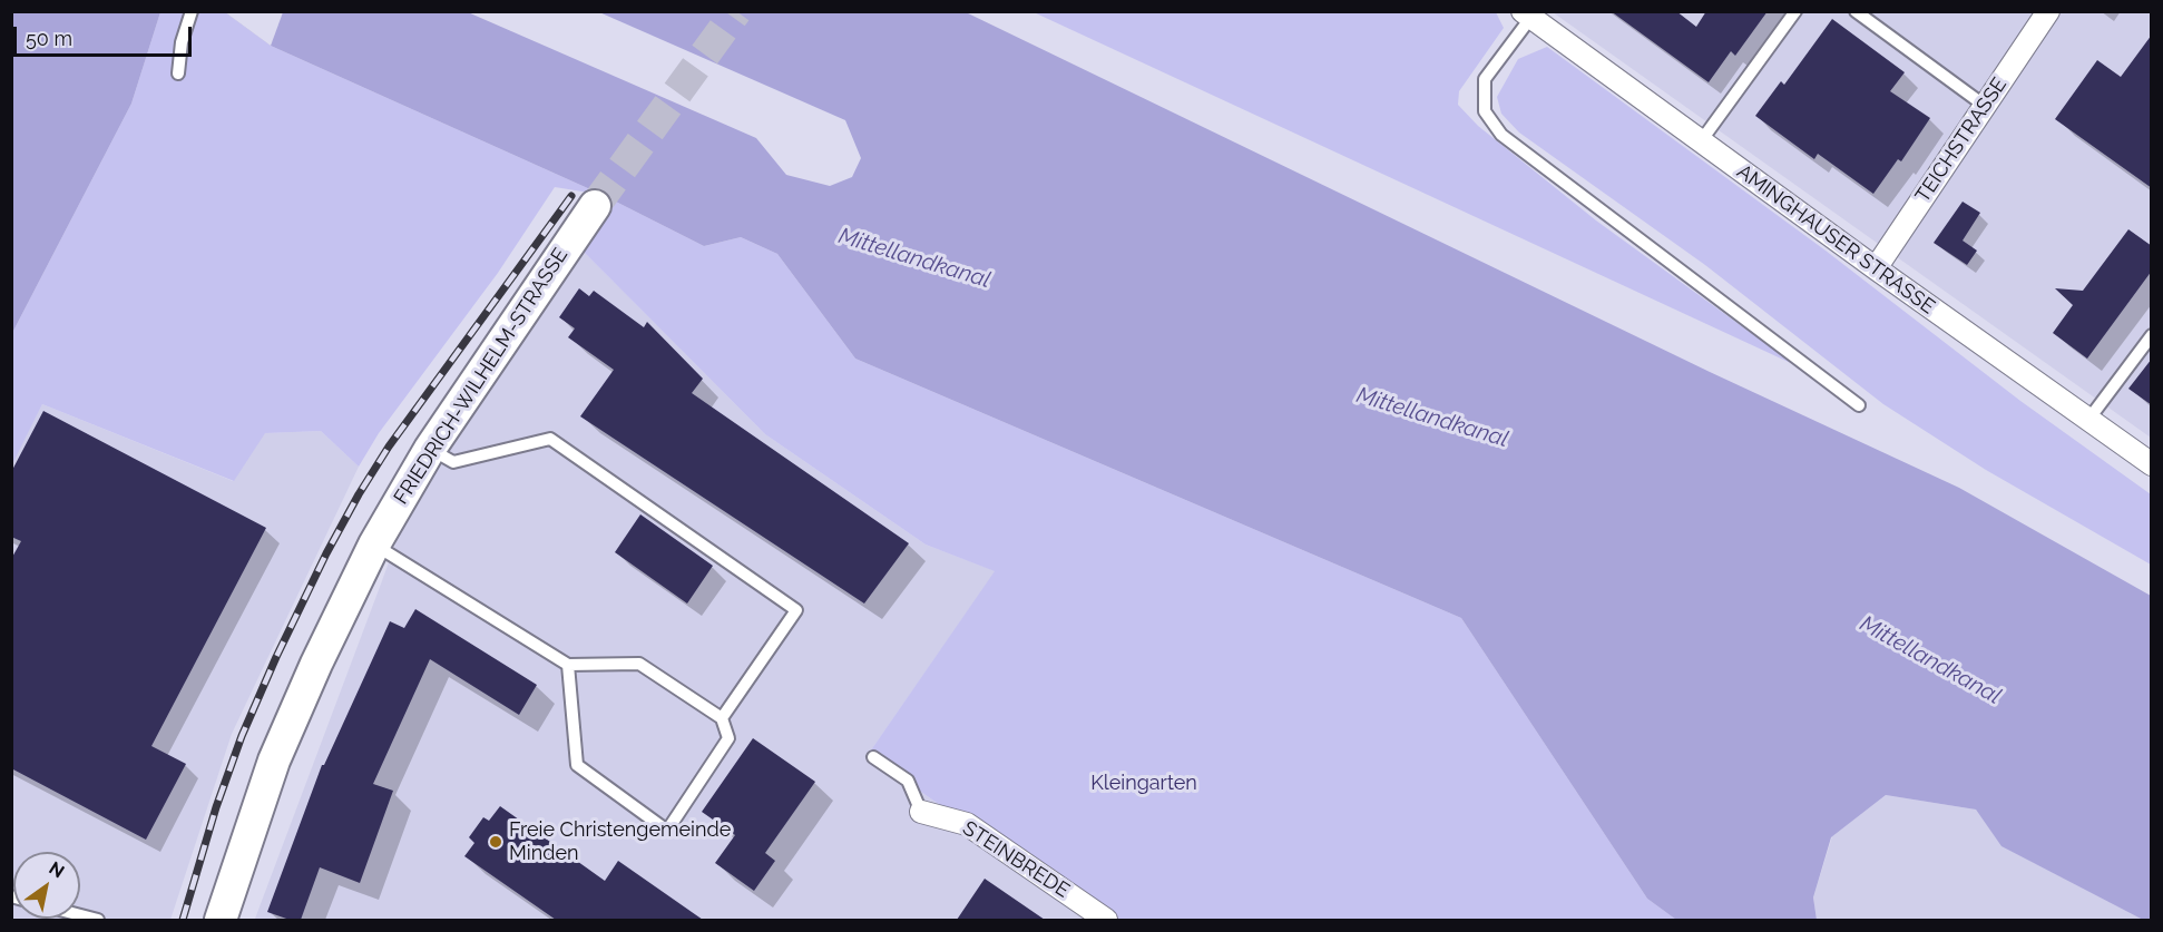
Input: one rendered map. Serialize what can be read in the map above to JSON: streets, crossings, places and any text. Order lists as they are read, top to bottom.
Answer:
{
  "streets": {
    "street": [
      "TEICHSTRASSE",
      "AMINGHAUSER STRASSE",
      "FRIEDRICH-WILHELM-STRASSE",
      "STEINBREDE"
    ]
  },
  "crossings": [
    ["TEICHSTRASSE", "AMINGHAUSER STRASSE"]
  ],
  "water": ["Mittellandkanal"],
  "parks": ["Kleingarten"],
  "places": ["Freie Christengemeinde Minden"],
  "scale_bar": "50 m",
  "north": "top right"
}
